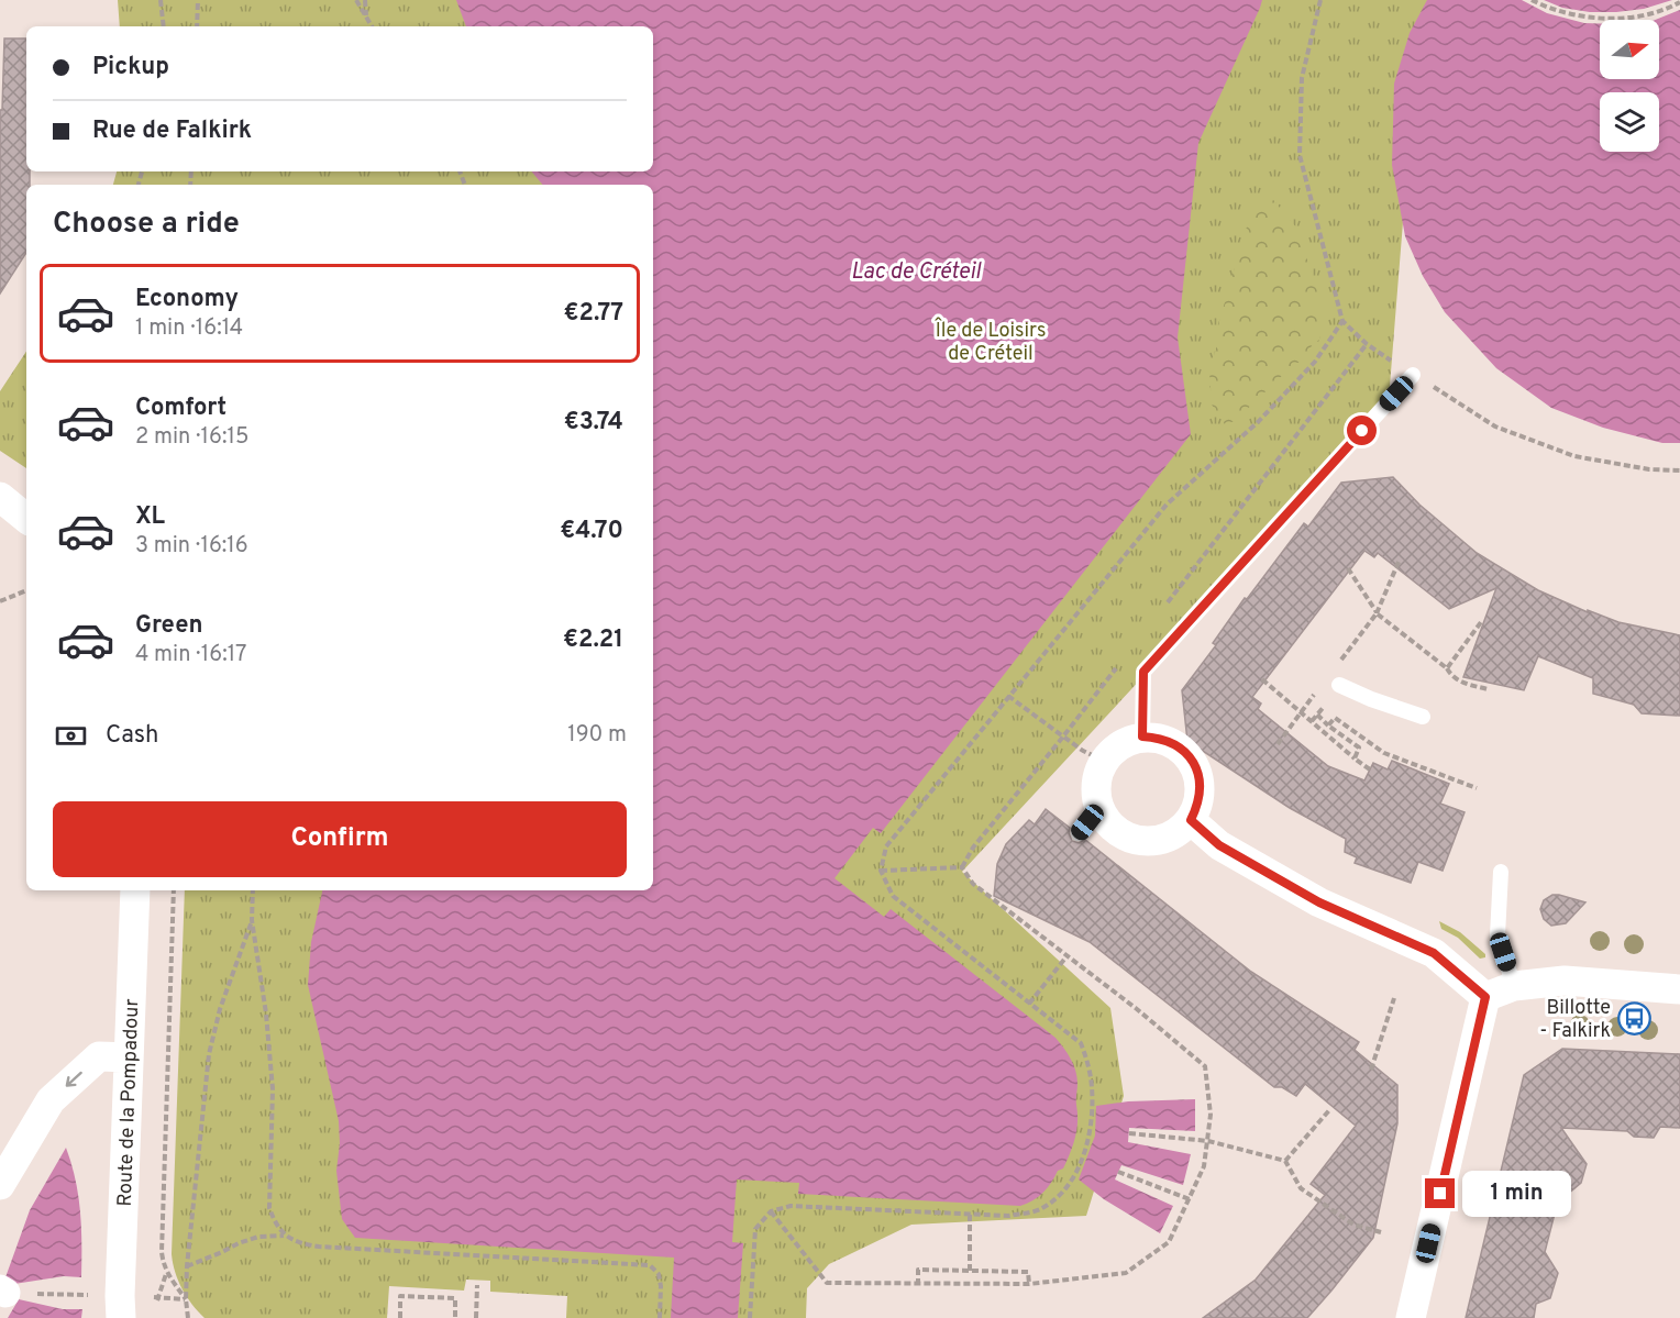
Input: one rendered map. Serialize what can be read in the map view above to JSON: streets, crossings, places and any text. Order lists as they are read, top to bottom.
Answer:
{
  "streets": {
    "street": ["Route de la Pompadour"]
  },
  "water": ["Lac de Créteil"],
  "parks": ["Île de Loisirs de Créteil"],
  "places": {
    "bus stop": ["Billotte - Falkirk"]
  },
  "north": "right",
  "page": {
    "banner": ["Pickup", "Rue de Falkirk"],
    "heading": "Choose a ride",
    "list": [
      {
        "name": "Economy",
        "note": "1 min · 16:14",
        "value": "€2.77"
      },
      {
        "name": "Comfort",
        "note": "2 min · 16:15",
        "value": "€3.74"
      },
      {
        "name": "XL",
        "note": "3 min · 16:16",
        "value": "€4.70"
      },
      {
        "name": "Green",
        "note": "4 min · 16:17",
        "value": "€2.21"
      }
    ],
    "pay": ["Cash", "190 m"],
    "buttons": "Confirm",
    "bubble": "1 min"
  }
}
